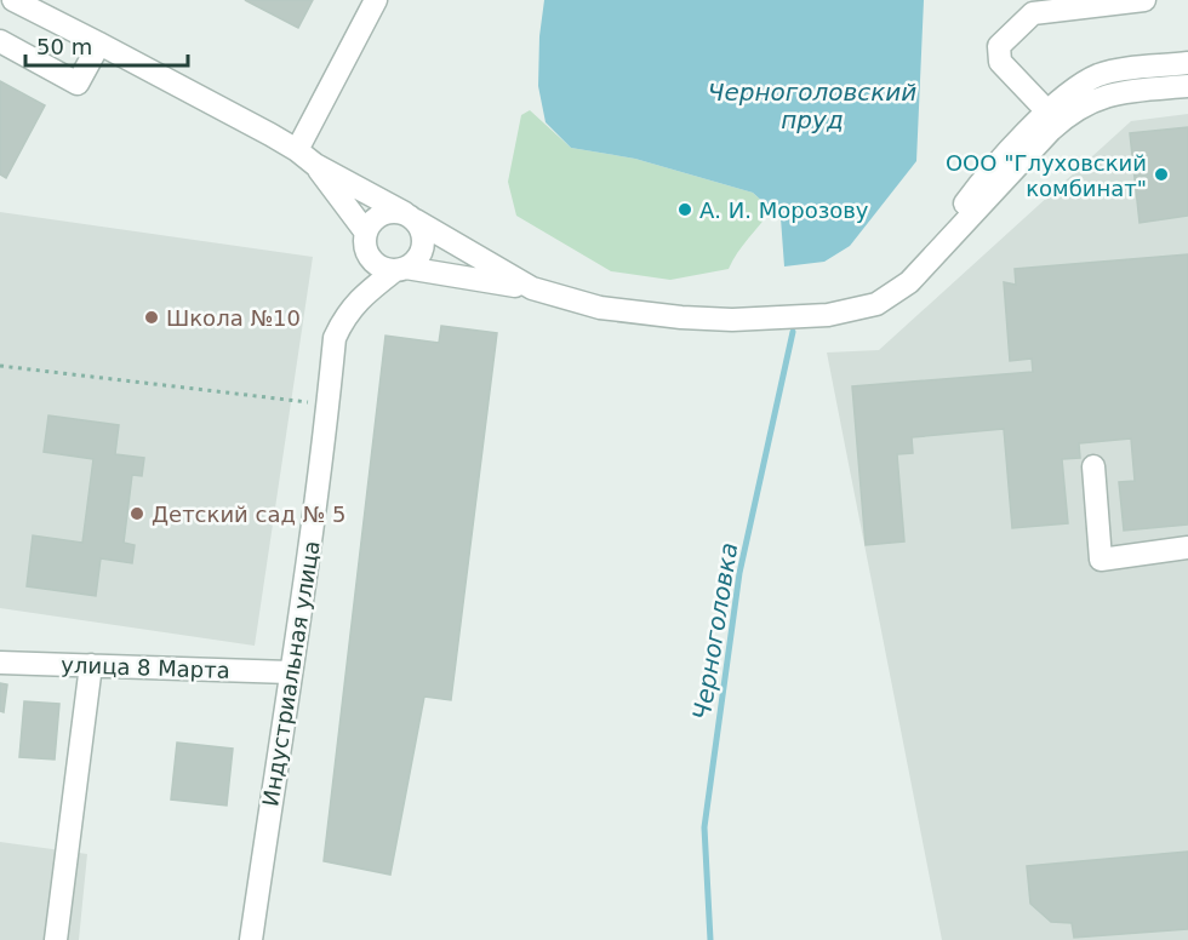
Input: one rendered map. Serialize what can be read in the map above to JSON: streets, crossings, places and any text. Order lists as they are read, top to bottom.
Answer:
{
  "streets": {
    "street": ["улица 8 Марта", "Индустриальная улица"]
  },
  "crossings": [
    ["улица 8 Марта", "Индустриальная улица"]
  ],
  "water": ["Черноголовский пруд", "Черноголовка"],
  "places": [
    "ООО \"Глуховский комбинат\"",
    "А. И. Морозову",
    "Школа №10",
    "Детский сад № 5"
  ],
  "scale_bar": "50 m"
}
